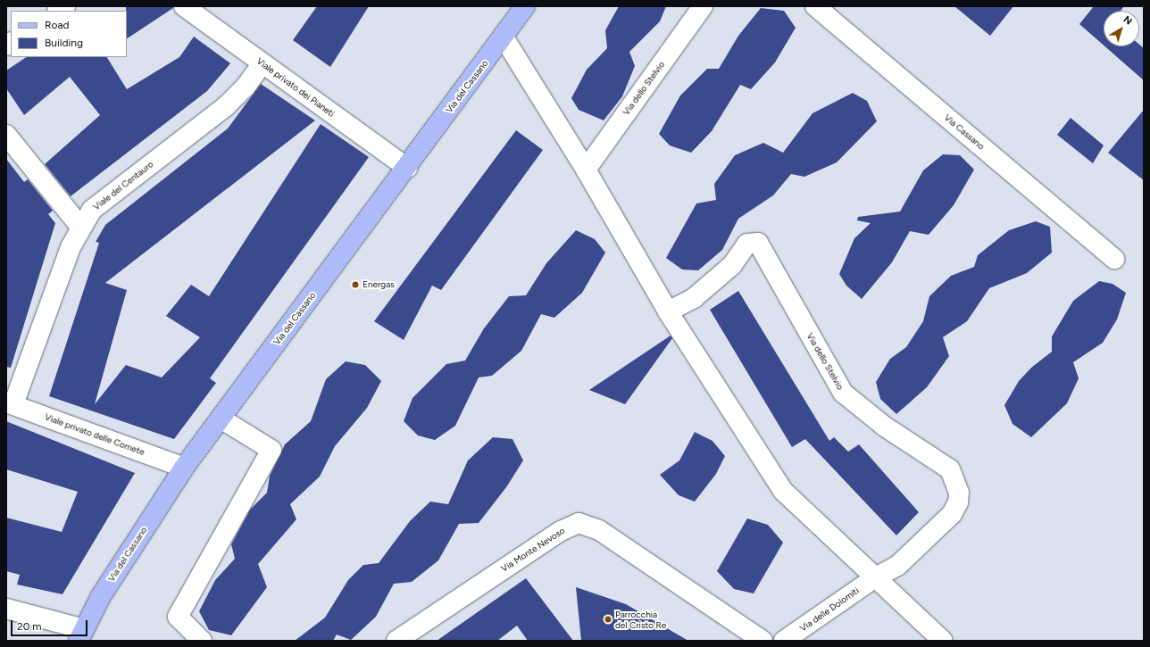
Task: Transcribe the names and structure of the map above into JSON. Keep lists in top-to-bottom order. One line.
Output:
{"streets":{"main road":["Via del Cassano"],"street":["Viale privato dei Pianeti","Via dello Stelvio","Via Cassano","Viale del Centauro","Viale privato delle Comete","Via Monte Nevoso","Via delle Dolomiti"]},"crossings":[["Via del Cassano","Viale privato dei Pianeti"],["Via del Cassano","Viale privato delle Comete"],["Viale privato dei Pianeti","Viale del Centauro"],["Via dello Stelvio","Via delle Dolomiti"],["Viale del Centauro","Viale privato delle Comete"]],"places":["Energas","Parrocchia del Cristo Re"],"legend":["Road","Building"],"scale_bar":"20 m","north":"top right"}
